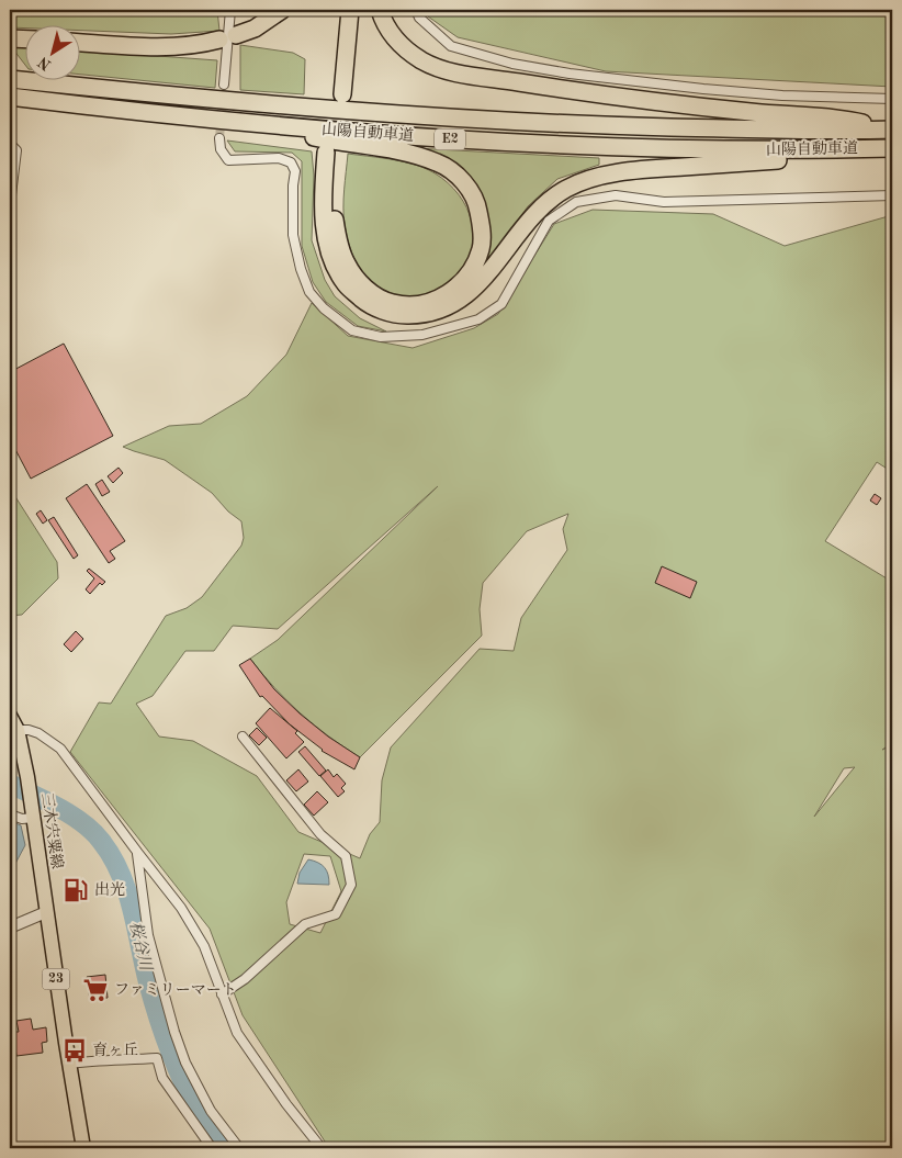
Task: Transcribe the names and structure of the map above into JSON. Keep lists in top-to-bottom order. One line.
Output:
{"streets":{"highway":["山陽自動車道","E2"],"main road":["三木宍粟線","23"]},"water":["桜谷川"],"places":{"fuel station":["出光"],"supermarket":["ファミリーマート"],"bus stop":["育ヶ丘"]},"north":"bottom left"}
